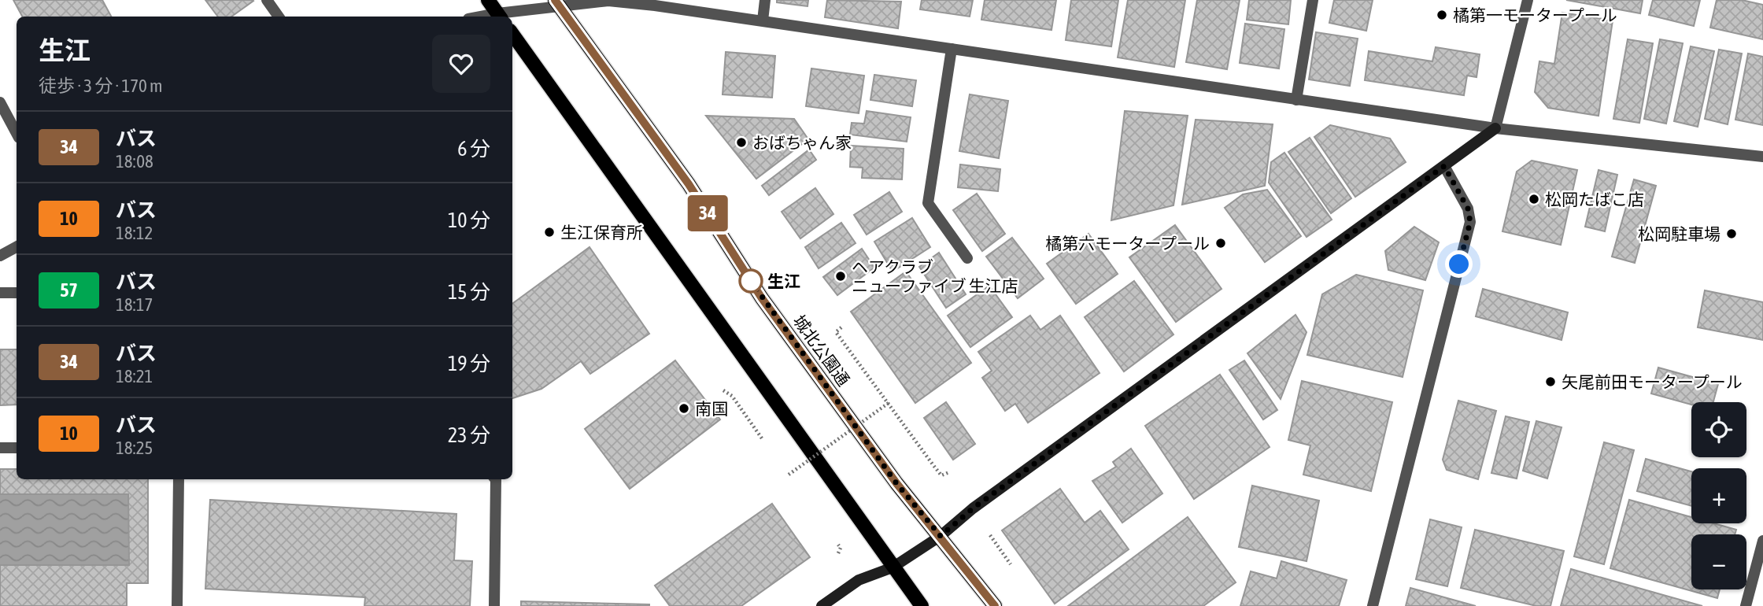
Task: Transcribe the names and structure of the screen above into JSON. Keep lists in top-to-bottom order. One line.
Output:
{"streets":{"main road":["城北公園通"]},"places":["橘第一モータープール","おばちゃん家","松岡たばこ店","生江保育所","松岡駐車場","橘第六モータープール","ヘアクラブ ニューファイブ 生江店","生江","矢尾前田モータープール","南国"],"lines":["bus line 34"],"page":{"on_map":"34","heading":["生江","徒歩 · 3 分 · 170 m"],"list":[{"mark":"34","name":"バス","note":"18:08","value":"6 分"},{"mark":"10","name":"バス","note":"18:12","value":"10 分"},{"mark":"57","name":"バス","note":"18:17","value":"15 分"},{"mark":"34","name":"バス","note":"18:21","value":"19 分"},{"mark":"10","name":"バス","note":"18:25","value":"23 分"}],"map_buttons":["+","−"]}}
